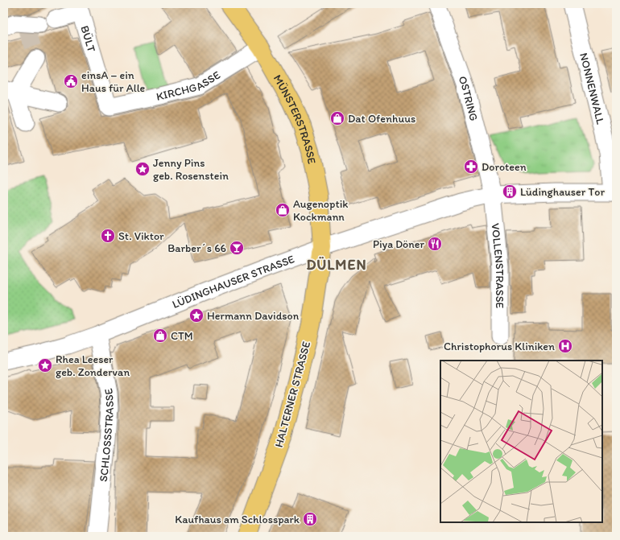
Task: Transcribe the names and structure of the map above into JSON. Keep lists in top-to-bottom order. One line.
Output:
{"streets":{"main road":["MÜNSTERSTRASSE","HALTERNER STRASSE"],"street":["BÜLT","KIRCHGASSE","NONNENWALL","OSTRING","VOLLENSTRASSE","LÜDINGHAUSER STRASSE","SCHLOSSSTRASSE"]},"crossings":[["BÜLT","KIRCHGASSE"],["KIRCHGASSE","MÜNSTERSTRASSE"],["NONNENWALL","LÜDINGHAUSER STRASSE"],["OSTRING","VOLLENSTRASSE"],["OSTRING","LÜDINGHAUSER STRASSE"],["MÜNSTERSTRASSE","LÜDINGHAUSER STRASSE"],["MÜNSTERSTRASSE","HALTERNER STRASSE"],["VOLLENSTRASSE","LÜDINGHAUSER STRASSE"],["LÜDINGHAUSER STRASSE","HALTERNER STRASSE"],["LÜDINGHAUSER STRASSE","SCHLOSSSTRASSE"]],"districts":["DÜLMEN"],"places":{"public building":["einsA – ein Haus für Alle"],"shop":["Dat Ofenhuus","Augenoptik Kockmann","CTM"],"pharmacy":["Doroteen"],"place":["Jenny Pins geb. Rosenstein","Hermann Davidson","Rhea Leeser geb. Zondervan"],"building":["Lüdinghauser Tor","Kaufhaus am Schlosspark"],"church":["St. Viktor"],"restaurant":["Piya Döner"],"bar":["Barber´s 66"],"hospital":["Christophorus Kliniken"]}}
